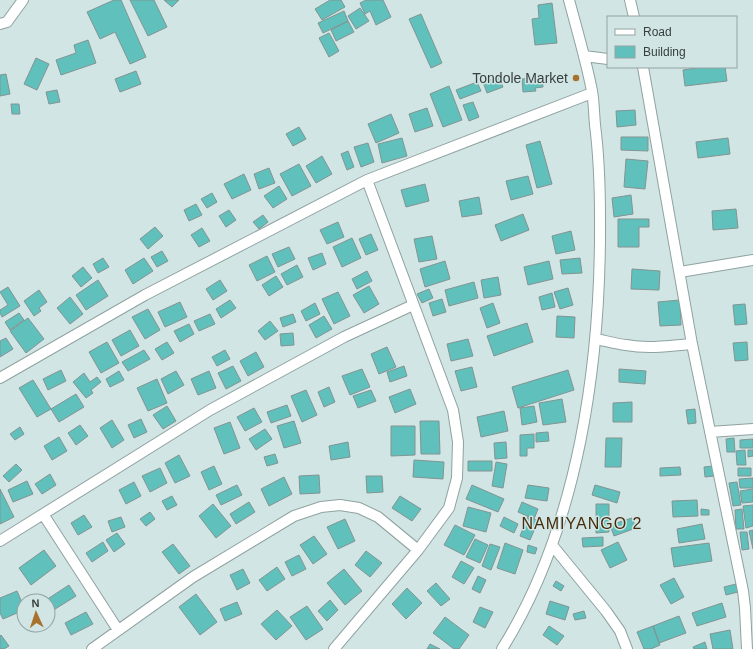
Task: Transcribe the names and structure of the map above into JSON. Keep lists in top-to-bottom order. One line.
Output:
{"districts":["NAMIYANGO 2"],"places":["Tondole Market"],"legend":["Road","Building"],"north":"top"}
